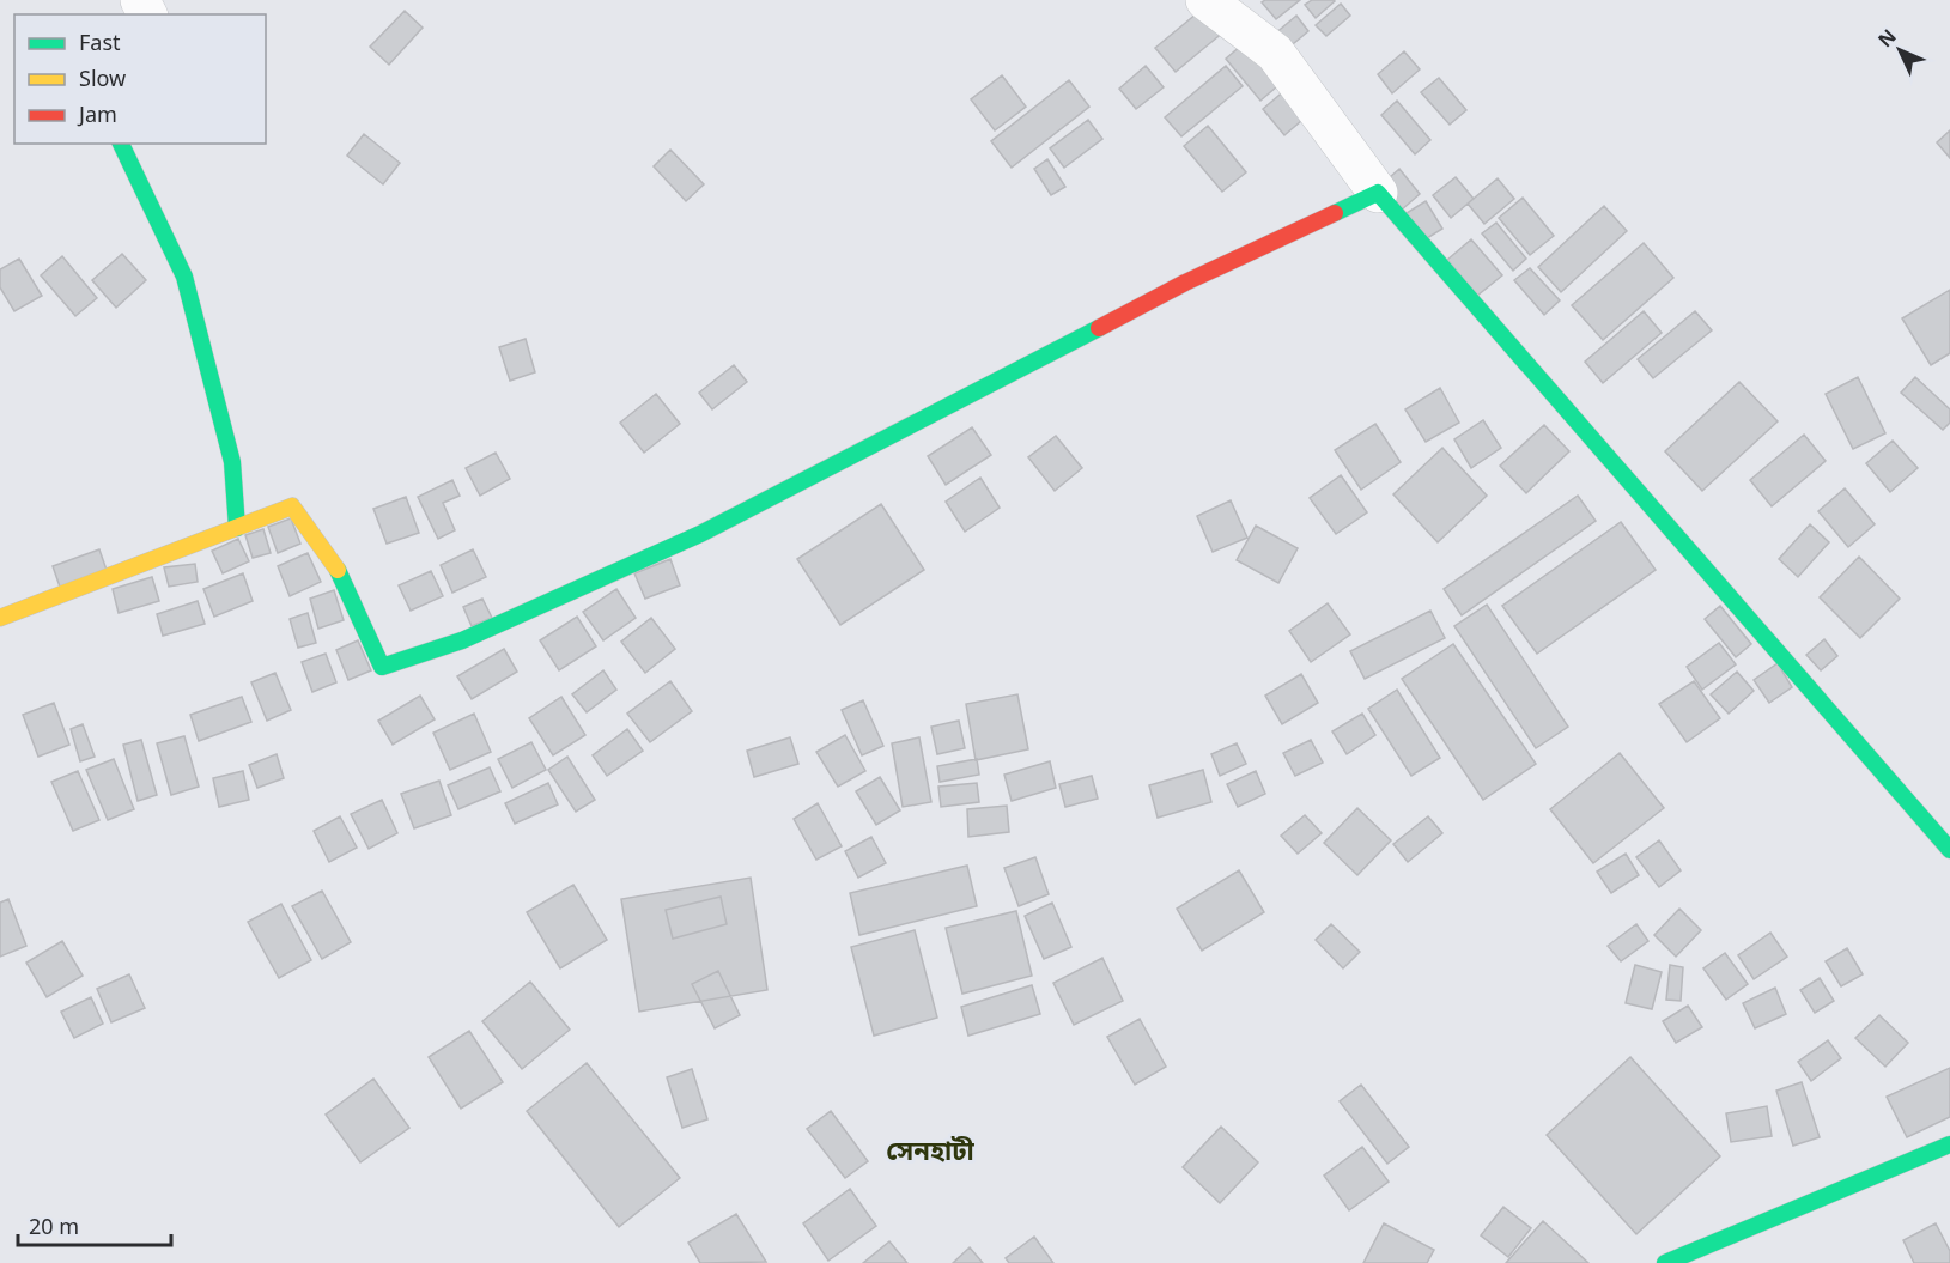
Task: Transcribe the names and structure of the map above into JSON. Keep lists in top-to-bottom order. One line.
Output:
{"districts":["সেনহাটী"],"legend":["Fast","Slow","Jam"],"scale_bar":"20 m","north":"top left"}
